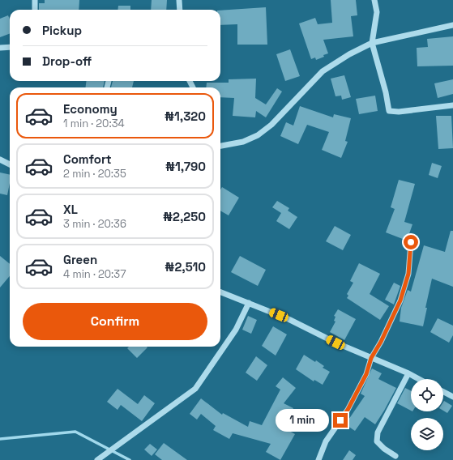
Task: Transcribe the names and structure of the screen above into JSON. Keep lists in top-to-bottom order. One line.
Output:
{"page":{"banner":["Pickup","Drop-off"],"list":[{"name":"Economy","note":"1 min · 20:34","value":"₦1,320"},{"name":"Comfort","note":"2 min · 20:35","value":"₦1,790"},{"name":"XL","note":"3 min · 20:36","value":"₦2,250"},{"name":"Green","note":"4 min · 20:37","value":"₦2,510"}],"buttons":"Confirm","bubble":"1 min"}}
